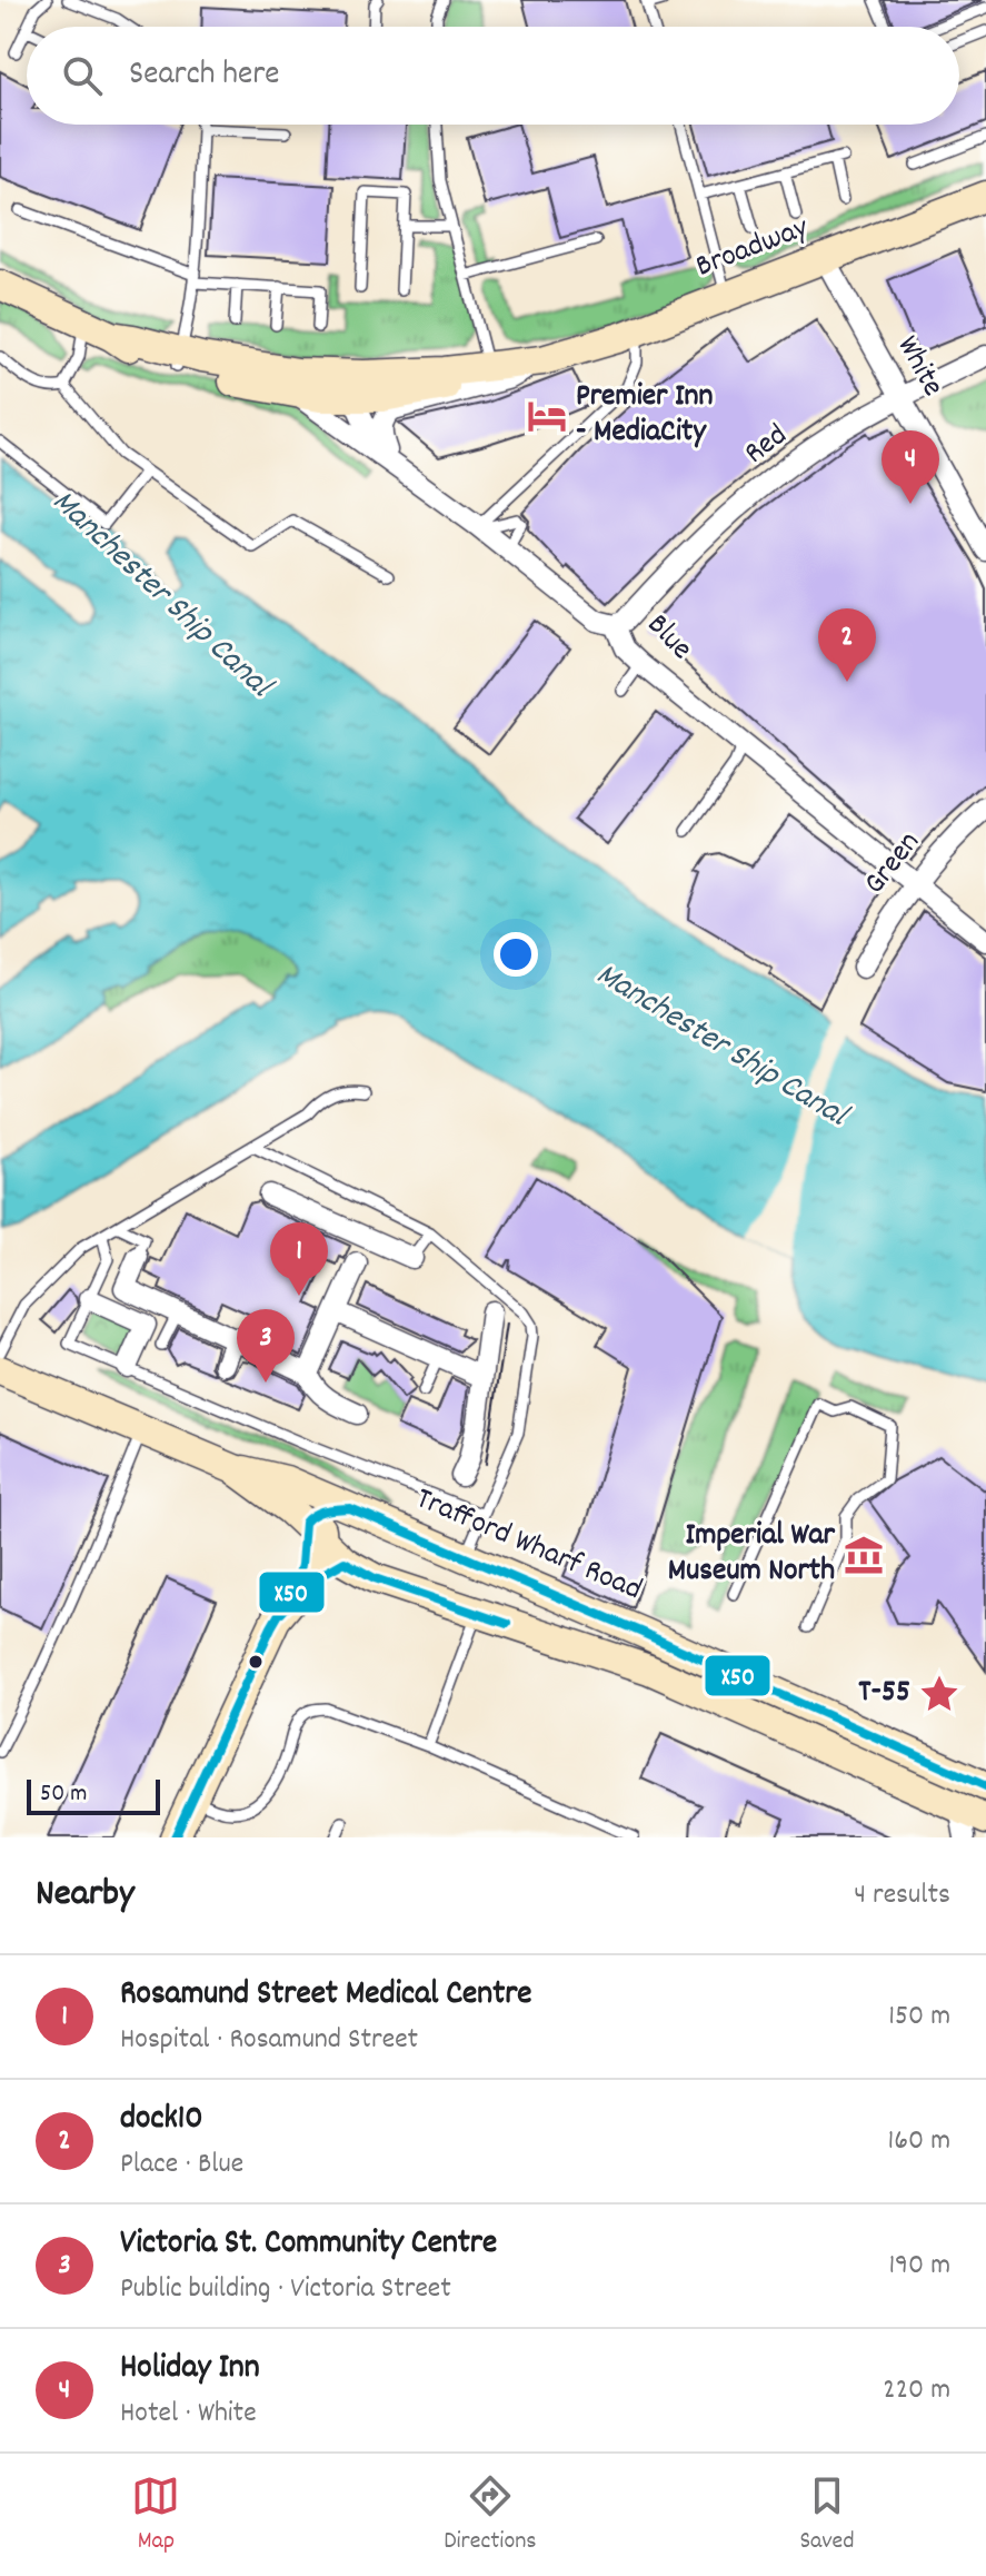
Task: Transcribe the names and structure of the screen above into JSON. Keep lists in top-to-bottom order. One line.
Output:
{"streets":{"street":["Broadway","White","Red","Blue","Green","Trafford Wharf Road"]},"crossings":[["Broadway","White"],["Broadway","Blue"],["White","Red"],["Red","Blue"],["Blue","Green"]],"water":["Manchester Ship Canal"],"places":{"hotel":["Premier Inn - MediaCity"],"museum":["Imperial War Museum North"],"place":["T-55"]},"lines":["transit line X50"],"scale_bar":"50 m","page":{"search":"Search here","pins":["4","2","1","3"],"scale":"50 m","heading":["Nearby","4 results"],"list":[{"mark":"1","name":"Rosamund Street Medical Centre","note":"Hospital · Rosamund Street","value":"150 m"},{"mark":"2","name":"dock10","note":"Place · Blue","value":"160 m"},{"mark":"3","name":"Victoria St. Community Centre","note":"Public building · Victoria Street","value":"190 m"},{"mark":"4","name":"Holiday Inn","note":"Hotel · White","value":"220 m"}],"nav":["Map","Directions","Saved"]}}
